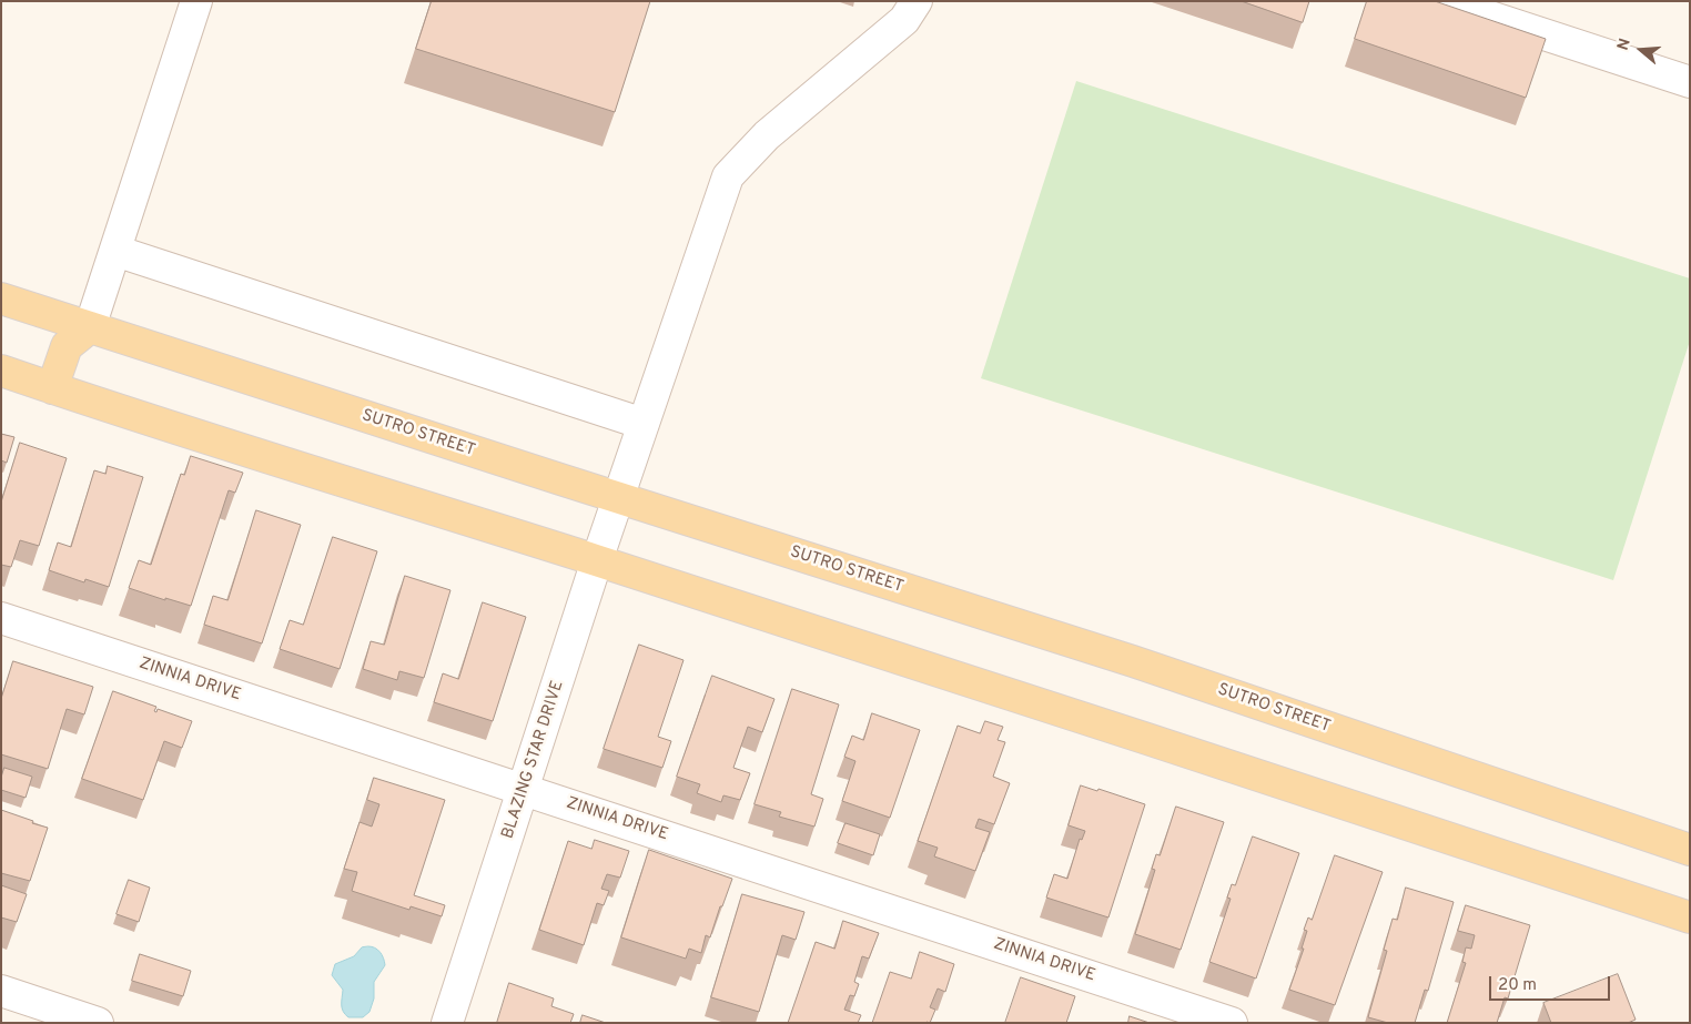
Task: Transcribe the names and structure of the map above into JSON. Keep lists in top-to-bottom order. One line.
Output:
{"streets":{"main road":["SUTRO STREET"],"street":["ZINNIA DRIVE","BLAZING STAR DRIVE"]},"crossings":[["SUTRO STREET","BLAZING STAR DRIVE"],["ZINNIA DRIVE","BLAZING STAR DRIVE"]],"scale_bar":"20 m","north":"left"}
